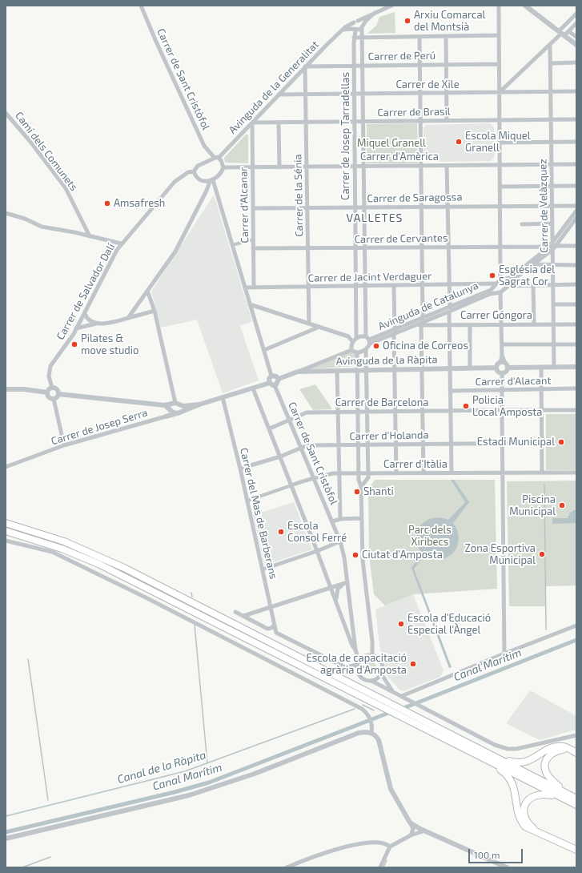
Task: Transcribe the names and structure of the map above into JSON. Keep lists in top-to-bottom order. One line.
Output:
{"streets":{"street":["Carrer de Perú","Carrer de Sant Cristòfol","Carrer de Xile","Avinguda de la Generalitat","Carrer de Brasil","Carrer de Josep Tarradellas","Camí dels Comunets","Carrer d'Amèrica","Carrer de la Sénia","Carrer de Saragossa","Carrer d'Alcanar","Carrer de Velàzquez","Carrer de Cervantes","Carrer de Jacint Verdaguer","Carrer de Salvador Dalí","Avinguda de Catalunya","Carrer Góngora","Avinguda de la Ràpita","Carrer d'Alacant","Carrer de Barcelona","Carrer de Josep Serra","Carrer d'Holanda","Carrer d'Itàlia","Carrer del Mas de Barberans"]},"crossings":[["Carrer de Perú","Avinguda de la Generalitat"],["Carrer de Perú","Carrer de Josep Tarradellas"],["Carrer de Perú","Carrer de la Sénia"],["Carrer de Sant Cristòfol","Avinguda de la Generalitat"],["Carrer de Sant Cristòfol","Carrer d'Amèrica"],["Carrer de Sant Cristòfol","Carrer de Salvador Dalí"],["Carrer de Sant Cristòfol","Avinguda de la Ràpita"],["Carrer de Sant Cristòfol","Carrer de Barcelona"],["Carrer de Sant Cristòfol","Carrer d'Holanda"],["Carrer de Sant Cristòfol","Carrer d'Itàlia"],["Carrer de Sant Cristòfol","Carrer del Mas de Barberans"],["Carrer de Xile","Avinguda de la Generalitat"],["Carrer de Xile","Carrer de Josep Tarradellas"],["Carrer de Xile","Carrer de la Sénia"],["Carrer de Xile","Carrer de Velàzquez"],["Avinguda de la Generalitat","Carrer de Brasil"],["Avinguda de la Generalitat","Carrer de Josep Tarradellas"],["Avinguda de la Generalitat","Carrer d'Amèrica"],["Avinguda de la Generalitat","Carrer de la Sénia"],["Avinguda de la Generalitat","Carrer d'Alcanar"],["Avinguda de la Generalitat","Carrer de Salvador Dalí"],["Carrer de Brasil","Carrer de Josep Tarradellas"],["Carrer de Brasil","Carrer de la Sénia"],["Carrer de Brasil","Carrer d'Alcanar"],["Carrer de Brasil","Carrer de Velàzquez"],["Carrer de Josep Tarradellas","Carrer d'Amèrica"],["Carrer de Josep Tarradellas","Carrer de Saragossa"],["Carrer de Josep Tarradellas","Carrer de Cervantes"],["Carrer de Josep Tarradellas","Carrer de Jacint Verdaguer"],["Carrer de Josep Tarradellas","Avinguda de Catalunya"],["Carrer d'Amèrica","Carrer de la Sénia"],["Carrer d'Amèrica","Carrer d'Alcanar"],["Carrer d'Amèrica","Carrer de Velàzquez"],["Carrer d'Amèrica","Carrer de Salvador Dalí"],["Carrer de la Sénia","Carrer de Saragossa"],["Carrer de la Sénia","Carrer de Cervantes"],["Carrer de la Sénia","Carrer de Jacint Verdaguer"],["Carrer de Saragossa","Carrer d'Alcanar"],["Carrer de Saragossa","Carrer de Velàzquez"],["Carrer d'Alcanar","Carrer de Cervantes"],["Carrer d'Alcanar","Carrer de Jacint Verdaguer"],["Carrer de Velàzquez","Carrer de Cervantes"],["Carrer de Velàzquez","Carrer Góngora"],["Carrer de Jacint Verdaguer","Avinguda de Catalunya"],["Avinguda de Catalunya","Carrer Góngora"],["Carrer d'Holanda","Carrer del Mas de Barberans"]],"districts":["VALLETES"],"water":["Canal Marítim","Canal de la Ràpita"],"parks":["Miquel Granell","Parc dels Xiribecs"],"places":["Arxiu Comarcal del Montsià","Escola Miquel Granell","Amsafresh","Església del Sagrat Cor","Pilates & move studio","Oficina de Correos","Policia Local Amposta","Estadi Municipal","Shanti","Piscina Municipal","Escola Consol Ferré","Zona Esportiva Municipal","Ciutat d'Amposta","Escola d'Educació Especial l'Àngel","Escola de capacitació agrària d'Amposta"],"scale_bar":"100 m"}
